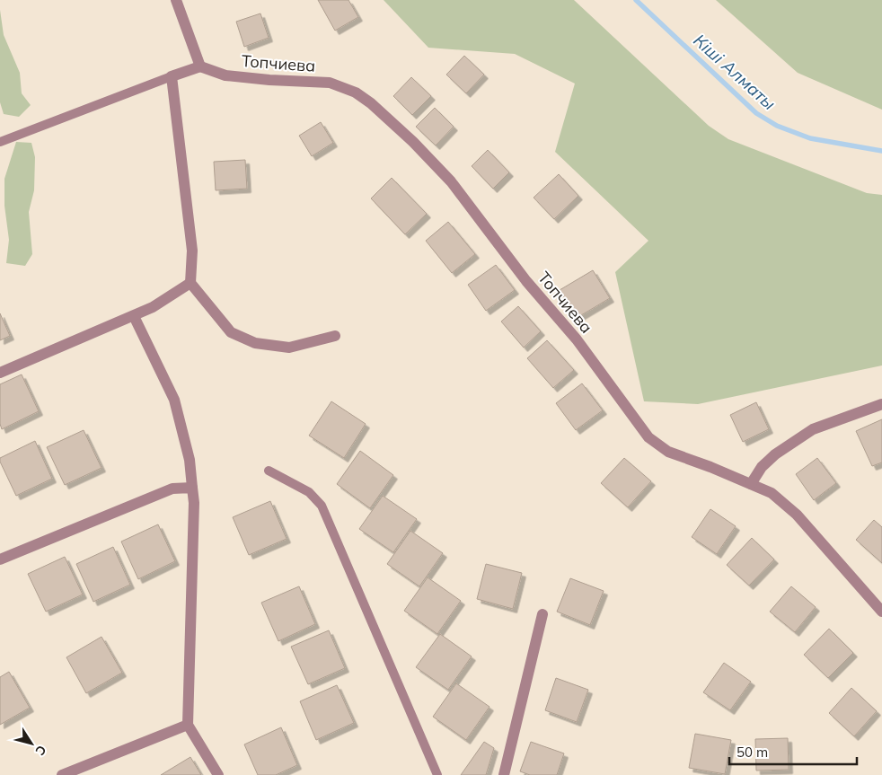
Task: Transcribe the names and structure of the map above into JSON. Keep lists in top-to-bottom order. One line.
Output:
{"streets":{"street":["Топчиева"]},"water":["Кіші Алматы"],"scale_bar":"50 m","north":"bottom right"}
